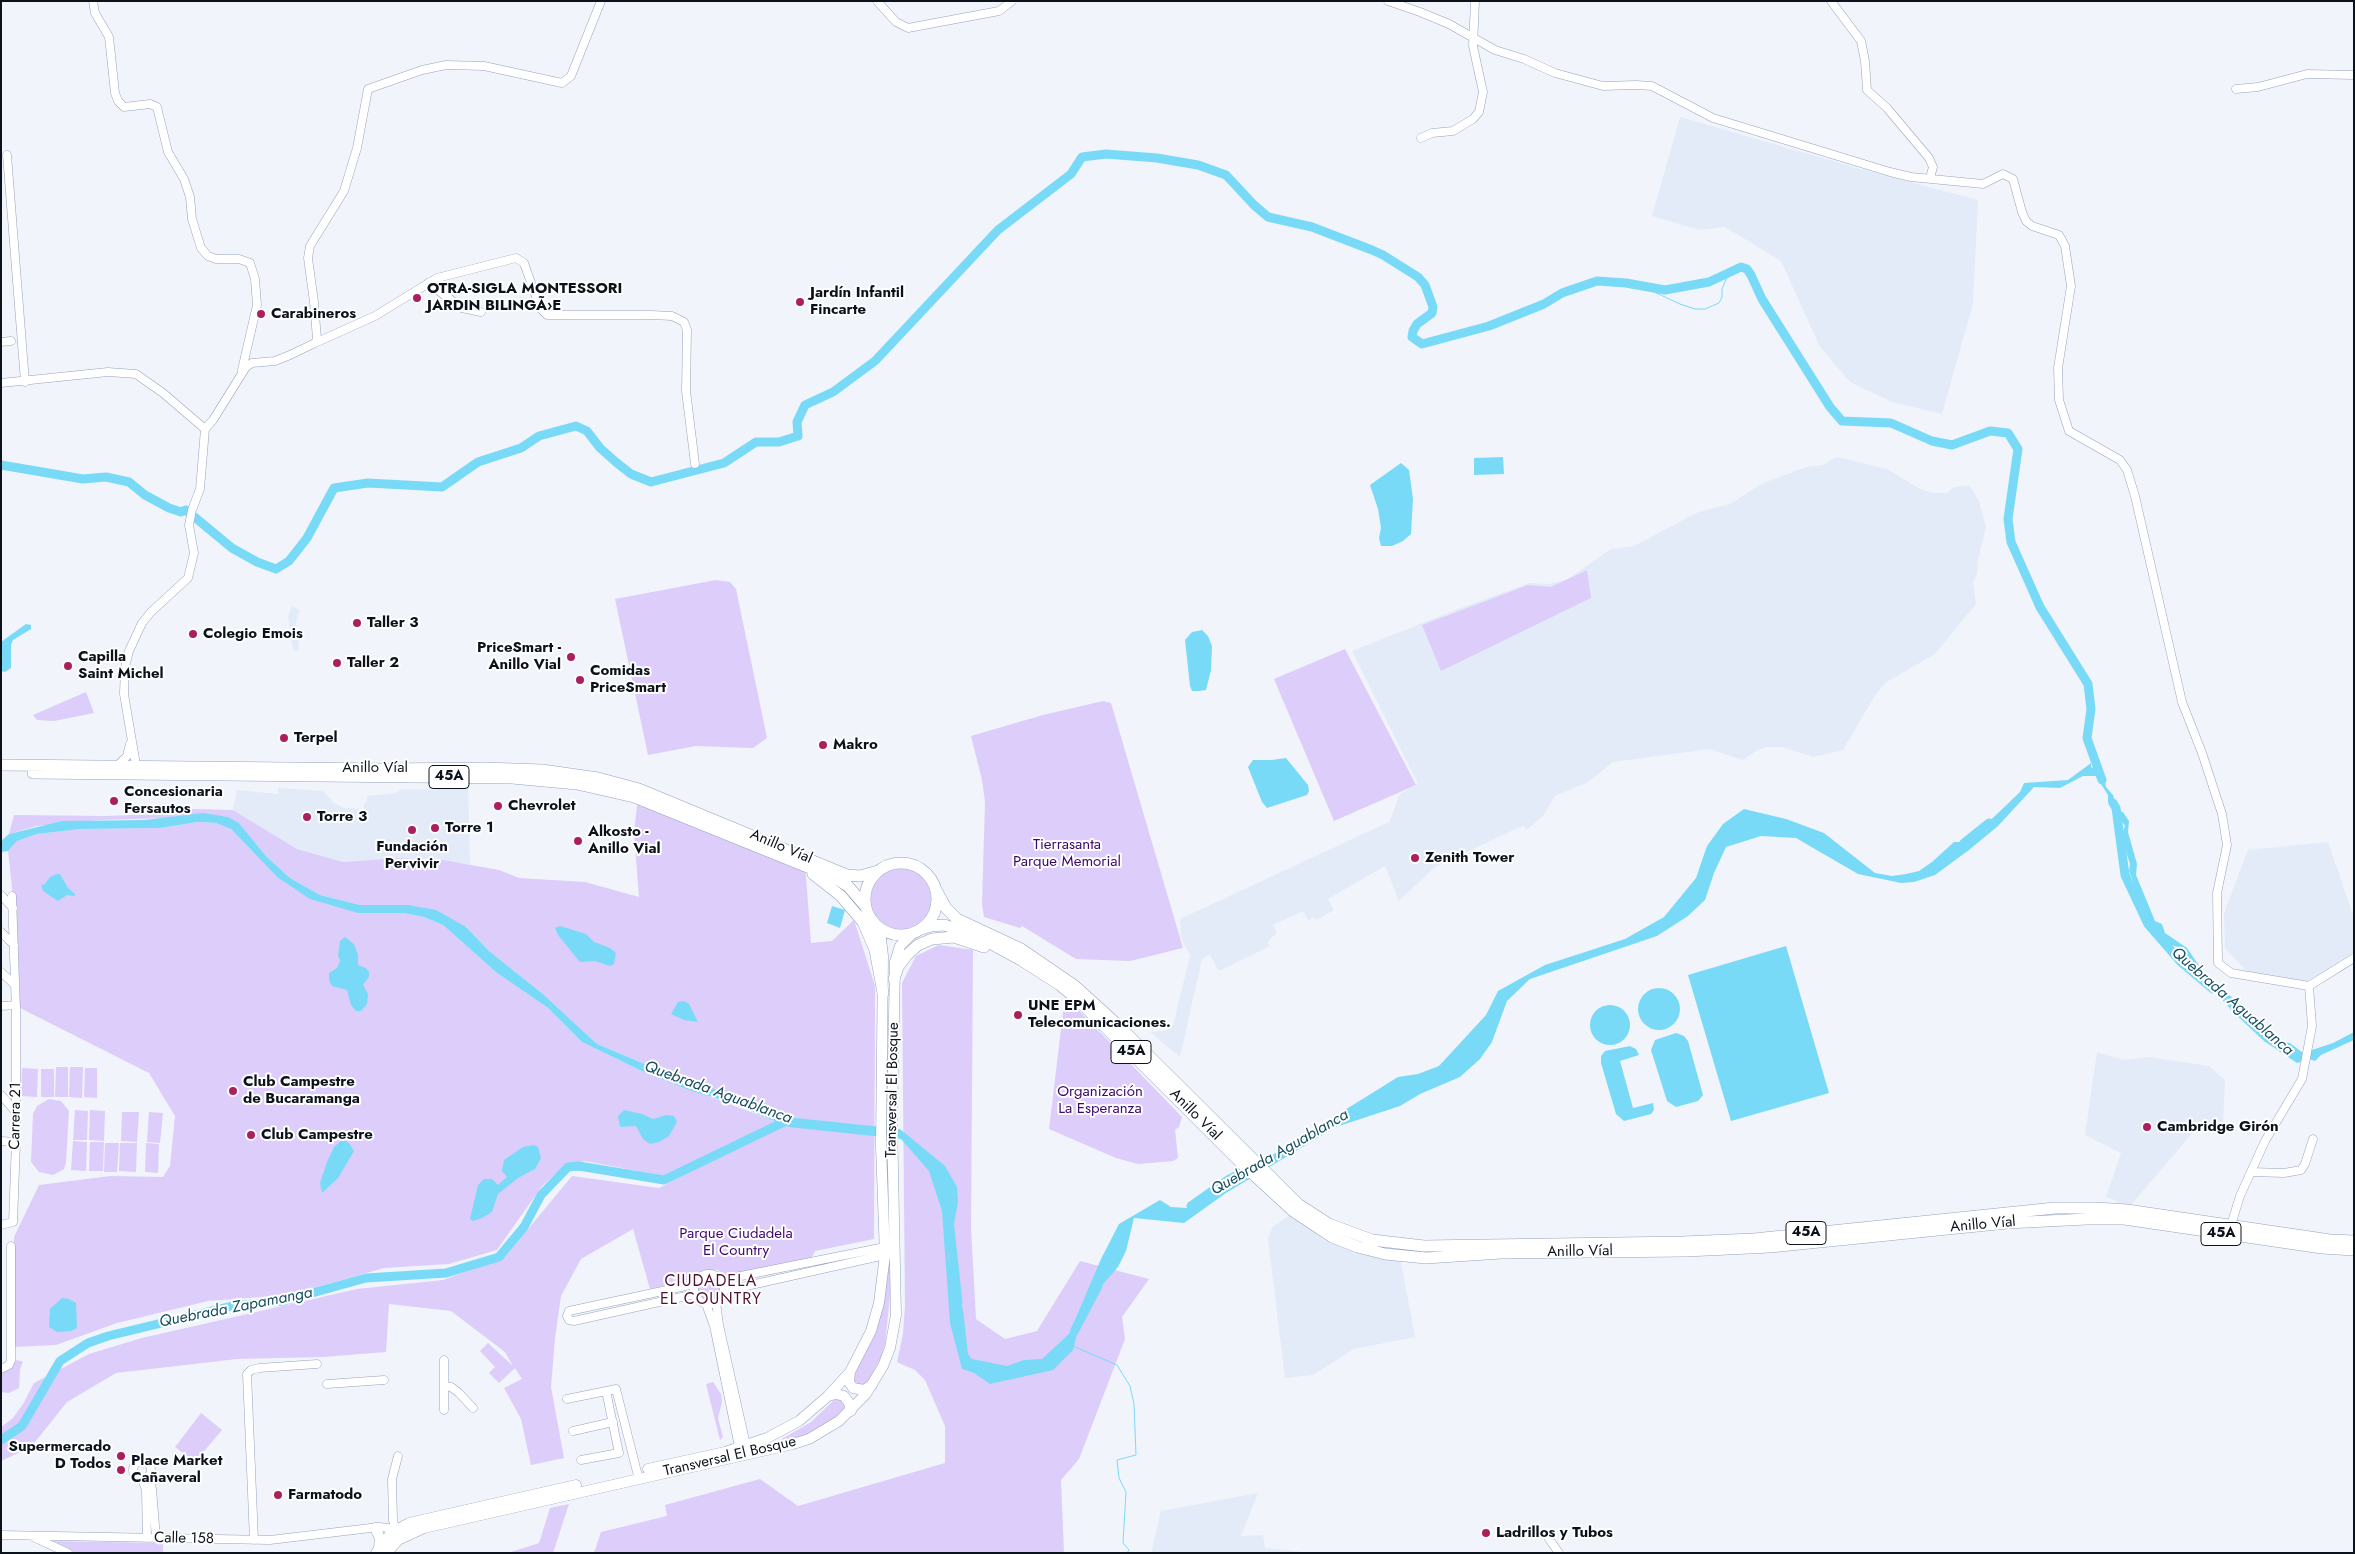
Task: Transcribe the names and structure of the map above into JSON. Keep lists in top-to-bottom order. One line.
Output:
{"streets":{"highway":["Anillo Víal","45A"],"main road":["Transversal El Bosque"],"street":["Carrera 21","Calle 158"]},"crossings":[["Anillo Víal","Transversal El Bosque"],["Transversal El Bosque","Calle 158"]],"districts":["CIUDADELA EL COUNTRY"],"water":["Quebrada Aguablanca","Quebrada Zapamanga"],"parks":["Tierrasanta Parque Memorial","Organización La Esperanza","Parque Ciudadela El Country"],"places":["OTRA-SIGLA MONTESSORI JARDIN BILINGÃ›E","Jardín Infantil Fincarte","Carabineros","Taller 3","Colegio Emois","PriceSmart - Anillo Vial","Taller 2","Capilla Saint Michel","Comidas PriceSmart","Terpel","Makro","Concesionaria Fersautos","Chevrolet","Torre 3","Torre 1","Fundación Pervivir","Alkosto - Anillo Vial","Zenith Tower","UNE EPM Telecomunicaciones.","Club Campestre de Bucaramanga","Cambridge Girón","Club Campestre","Supermercado D Todos","Place Market Cañaveral","Farmatodo","Ladrillos y Tubos"]}
